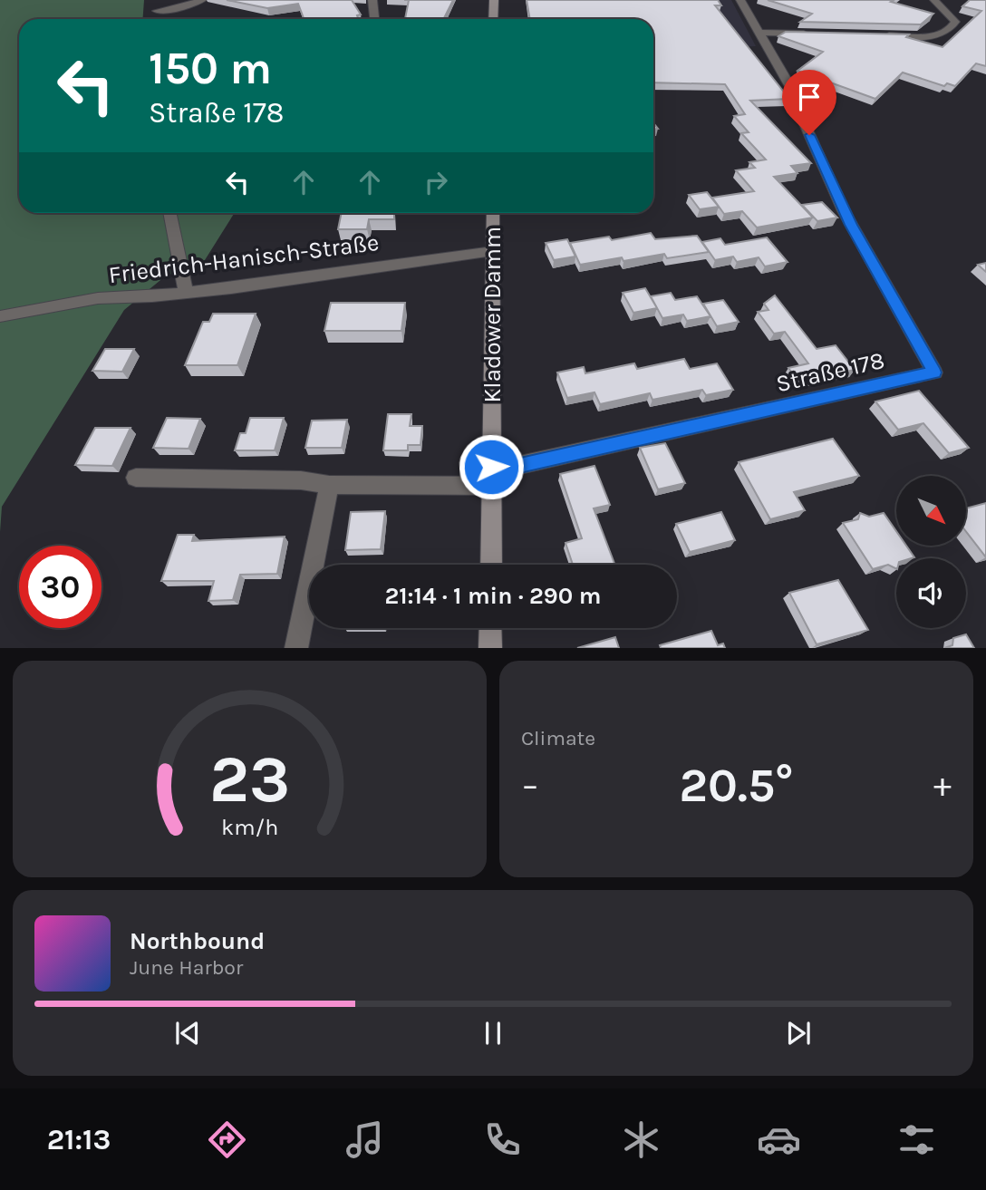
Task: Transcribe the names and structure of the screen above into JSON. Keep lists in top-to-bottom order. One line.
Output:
{"streets":{"main road":["Kladower Damm"],"street":["Friedrich-Hanisch-Straße","Straße 178"]},"crossings":[["Friedrich-Hanisch-Straße","Kladower Damm"],["Kladower Damm","Straße 178"]],"north":"bottom right","page":{"turn":["150 m","Straße 178"],"limit":"30","trip":"21:14 · 1 min · 290 m","tile":"Climate","heat":["−","20.5°","+"],"song":["Northbound","June Harbor"],"tabs":"21:13","gauge":["23","km/h"]}}
